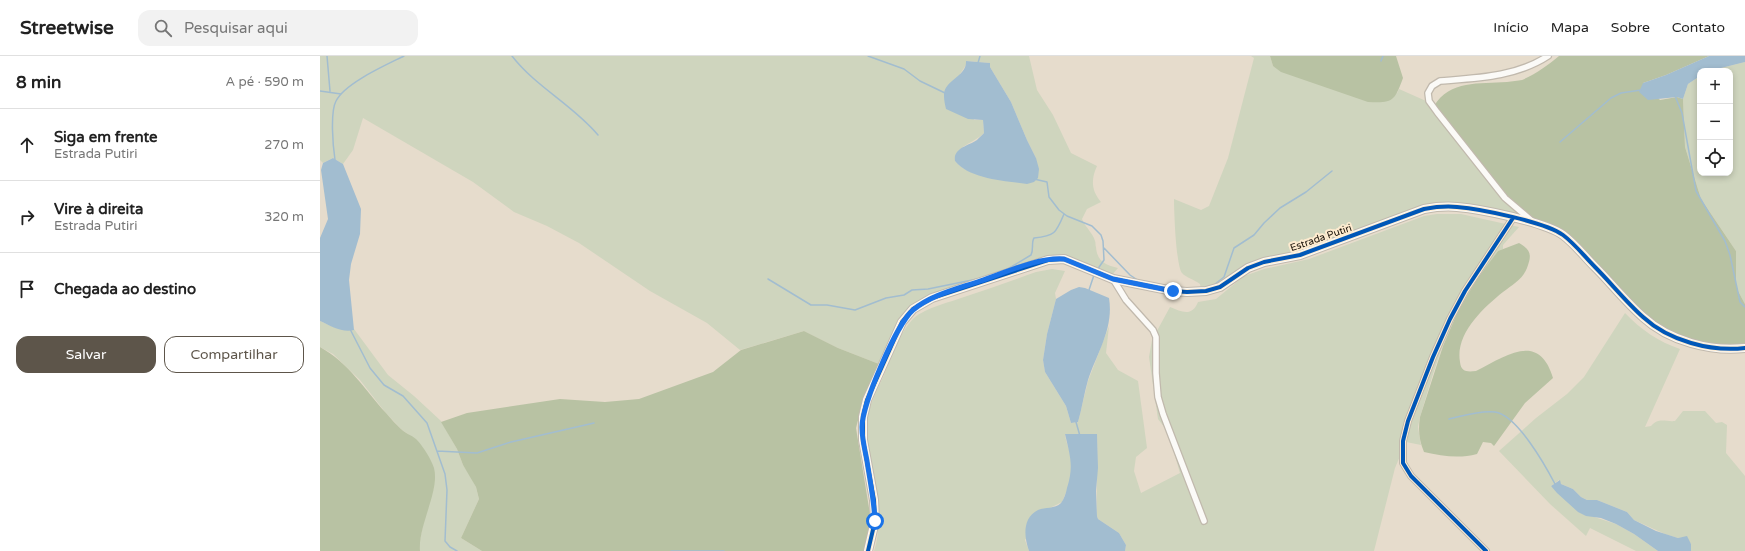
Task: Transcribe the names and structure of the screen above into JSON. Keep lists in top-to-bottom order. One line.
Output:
{"streets":{"street":["Estrada Putiri"]},"page":{"header":"Streetwise","search":"Pesquisar aqui","nav":["Início","Mapa","Sobre","Contato"],"heading":["8 min","A pé · 590 m"],"map_buttons":["+","−"],"list":[["Siga em frente","Estrada Putiri","270 m"],["Vire à direita","Estrada Putiri","320 m"],"Chegada ao destino"],"buttons":["Salvar","Compartilhar"]}}
